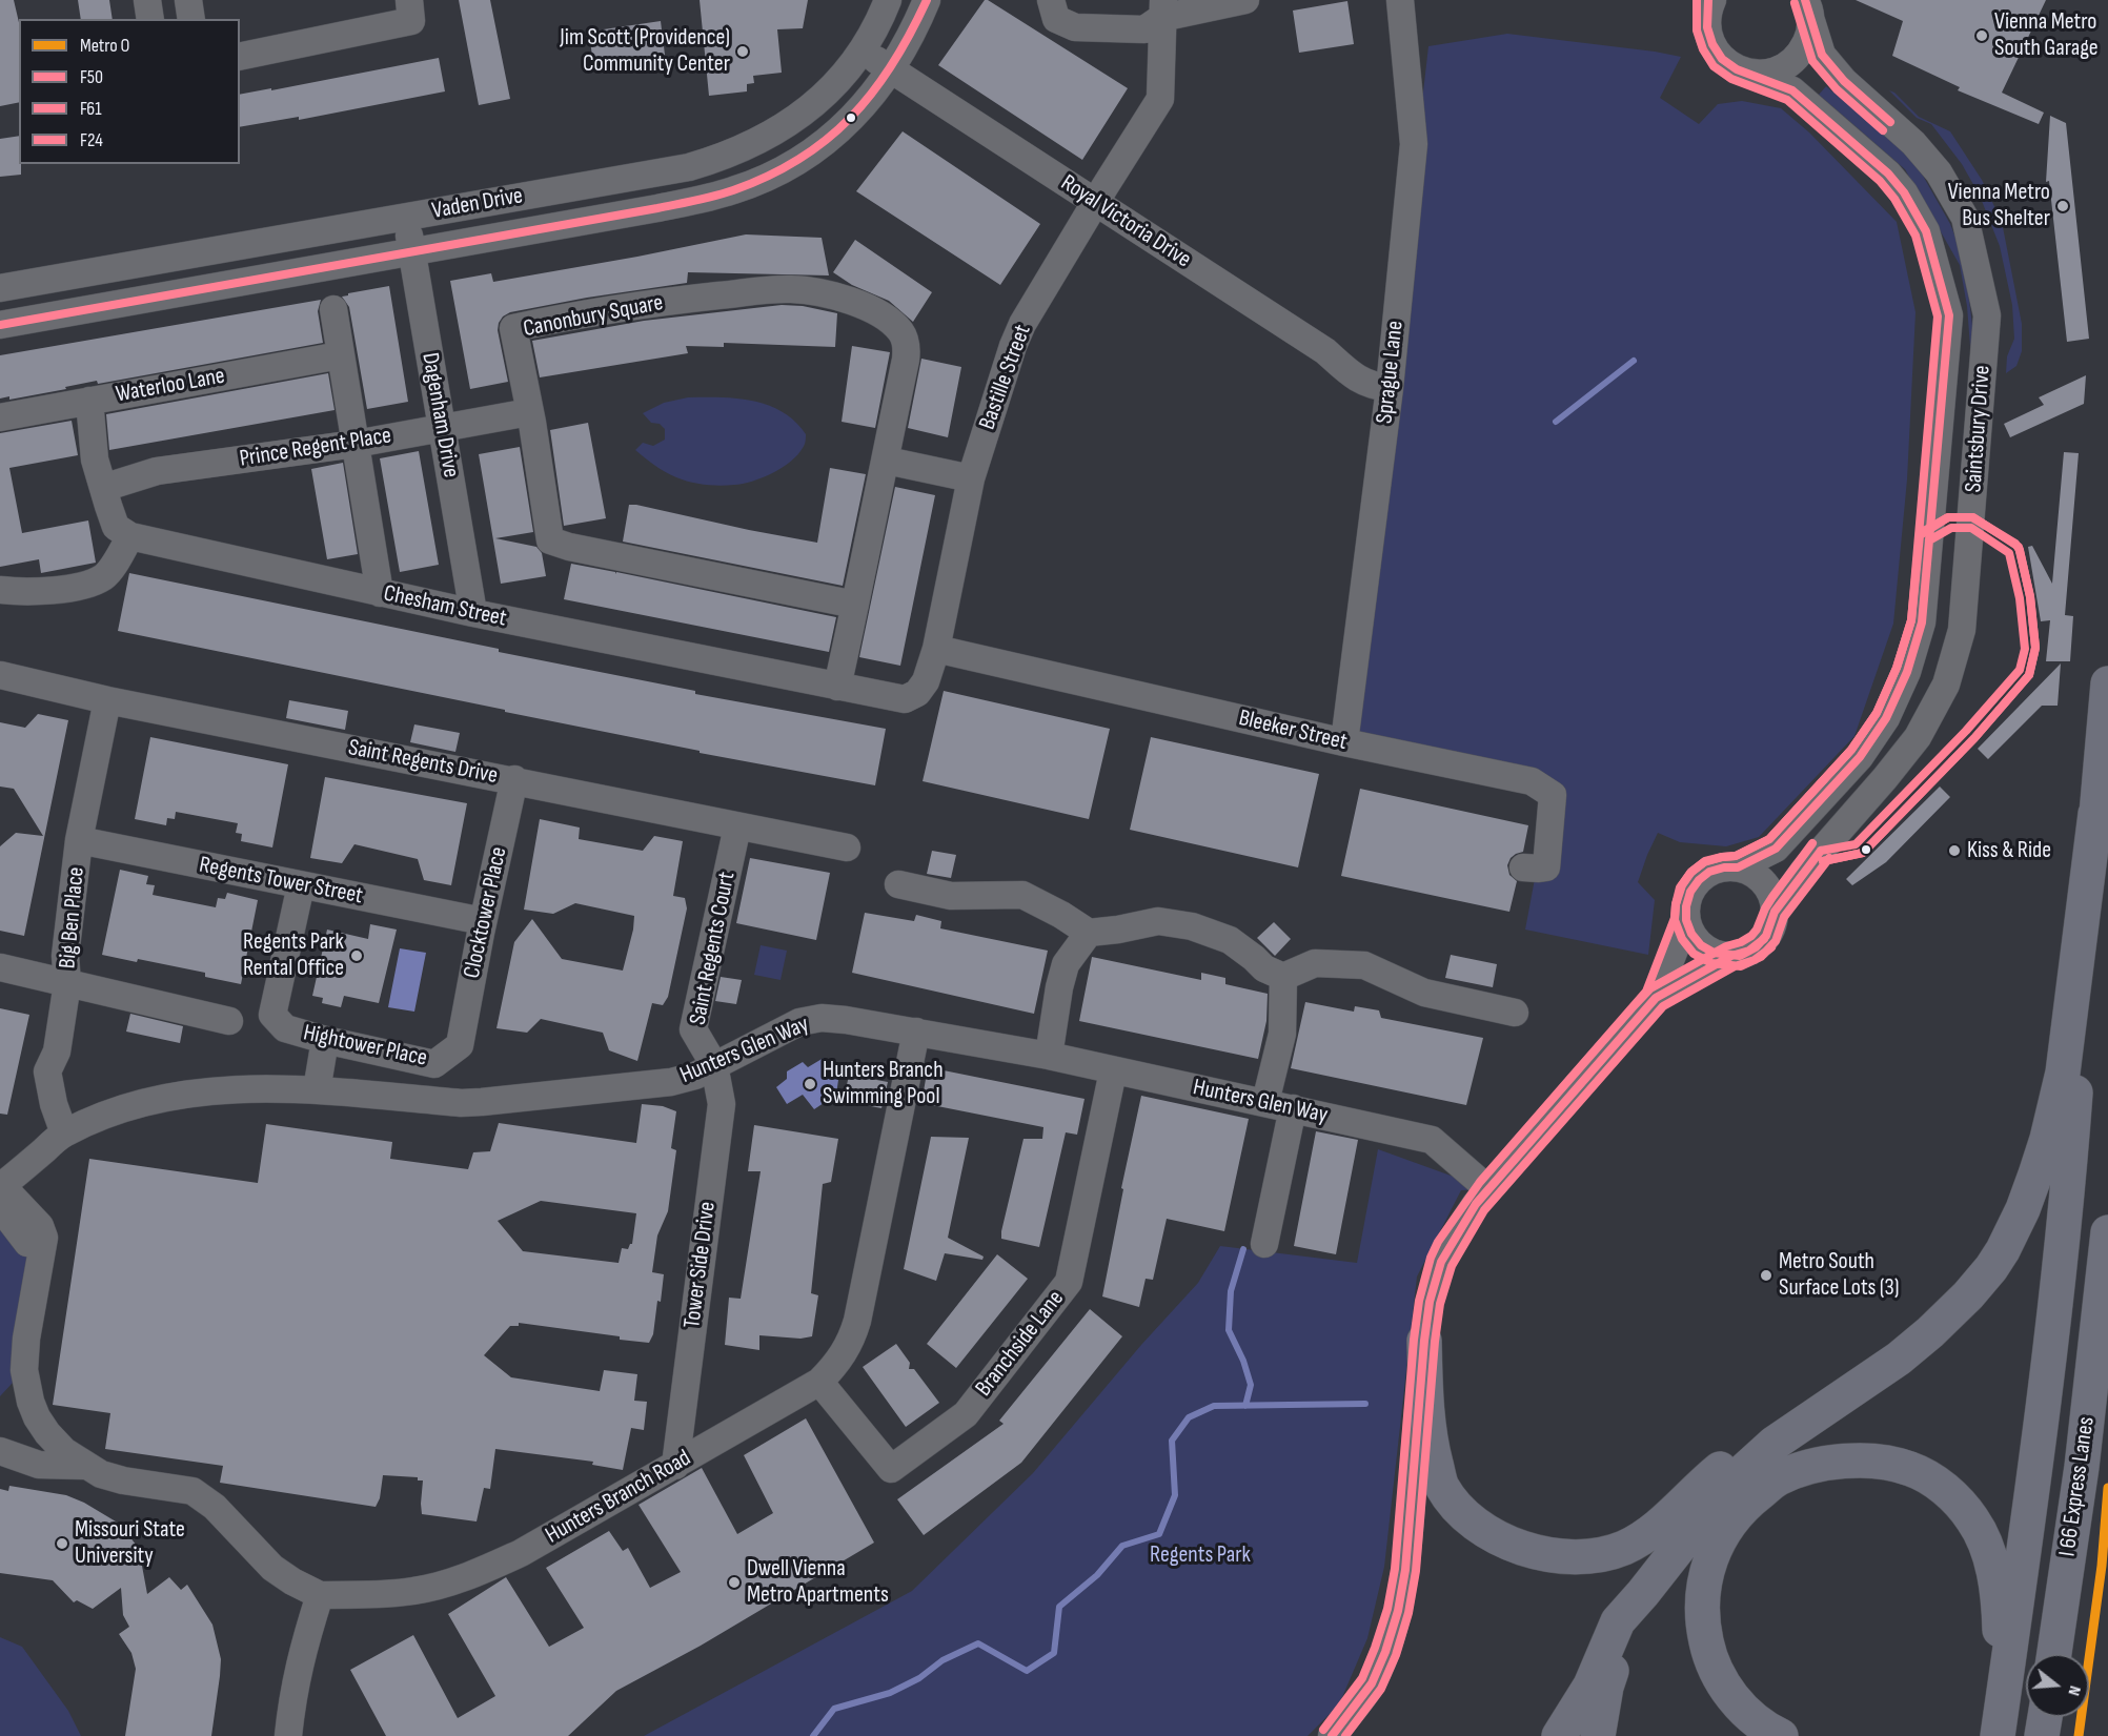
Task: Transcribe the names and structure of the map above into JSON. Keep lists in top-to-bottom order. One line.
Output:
{"streets":{"highway":["I 66 Express Lanes"],"street":["Vaden Drive","Royal Victoria Drive","Canonbury Square","Sprague Lane","Bastille Street","Waterloo Lane","Dagenham Drive","Saintsbury Drive","Prince Regent Place","Chesham Street","Bleeker Street","Saint Regents Drive","Regents Tower Street","Clocktower Place","Big Ben Place","Saint Regents Court","Hightower Place","Hunters Glen Way","Tower Side Drive","Branchside Lane","Hunters Branch Road"]},"crossings":[["Vaden Drive","Royal Victoria Drive"],["Vaden Drive","Dagenham Drive"],["Royal Victoria Drive","Sprague Lane"],["Royal Victoria Drive","Bastille Street"],["Canonbury Square","Prince Regent Place"],["Canonbury Square","Chesham Street"],["Sprague Lane","Bleeker Street"],["Bastille Street","Chesham Street"],["Bastille Street","Bleeker Street"],["Dagenham Drive","Prince Regent Place"],["Dagenham Drive","Chesham Street"],["Saint Regents Drive","Clocktower Place"],["Saint Regents Drive","Big Ben Place"],["Saint Regents Drive","Saint Regents Court"],["Regents Tower Street","Clocktower Place"],["Regents Tower Street","Big Ben Place"],["Regents Tower Street","Hightower Place"],["Clocktower Place","Hightower Place"],["Big Ben Place","Hunters Glen Way"],["Saint Regents Court","Hunters Glen Way"],["Saint Regents Court","Tower Side Drive"],["Hunters Glen Way","Tower Side Drive"],["Hunters Glen Way","Branchside Lane"],["Hunters Glen Way","Hunters Branch Road"],["Tower Side Drive","Hunters Branch Road"],["Branchside Lane","Hunters Branch Road"]],"parks":["Regents Park"],"places":["Vienna Metro South Garage","Jim Scott (Providence) Community Center","Vienna Metro Bus Shelter","Kiss & Ride","Regents Park Rental Office","Hunters Branch Swimming Pool","Metro South Surface Lots (3)","Missouri State University","Dwell Vienna Metro Apartments"],"lines":["transit line F50","transit line F61","transit line F24","metro line O"],"legend":["Metro O","F50","F61","F24"],"north":"right"}
